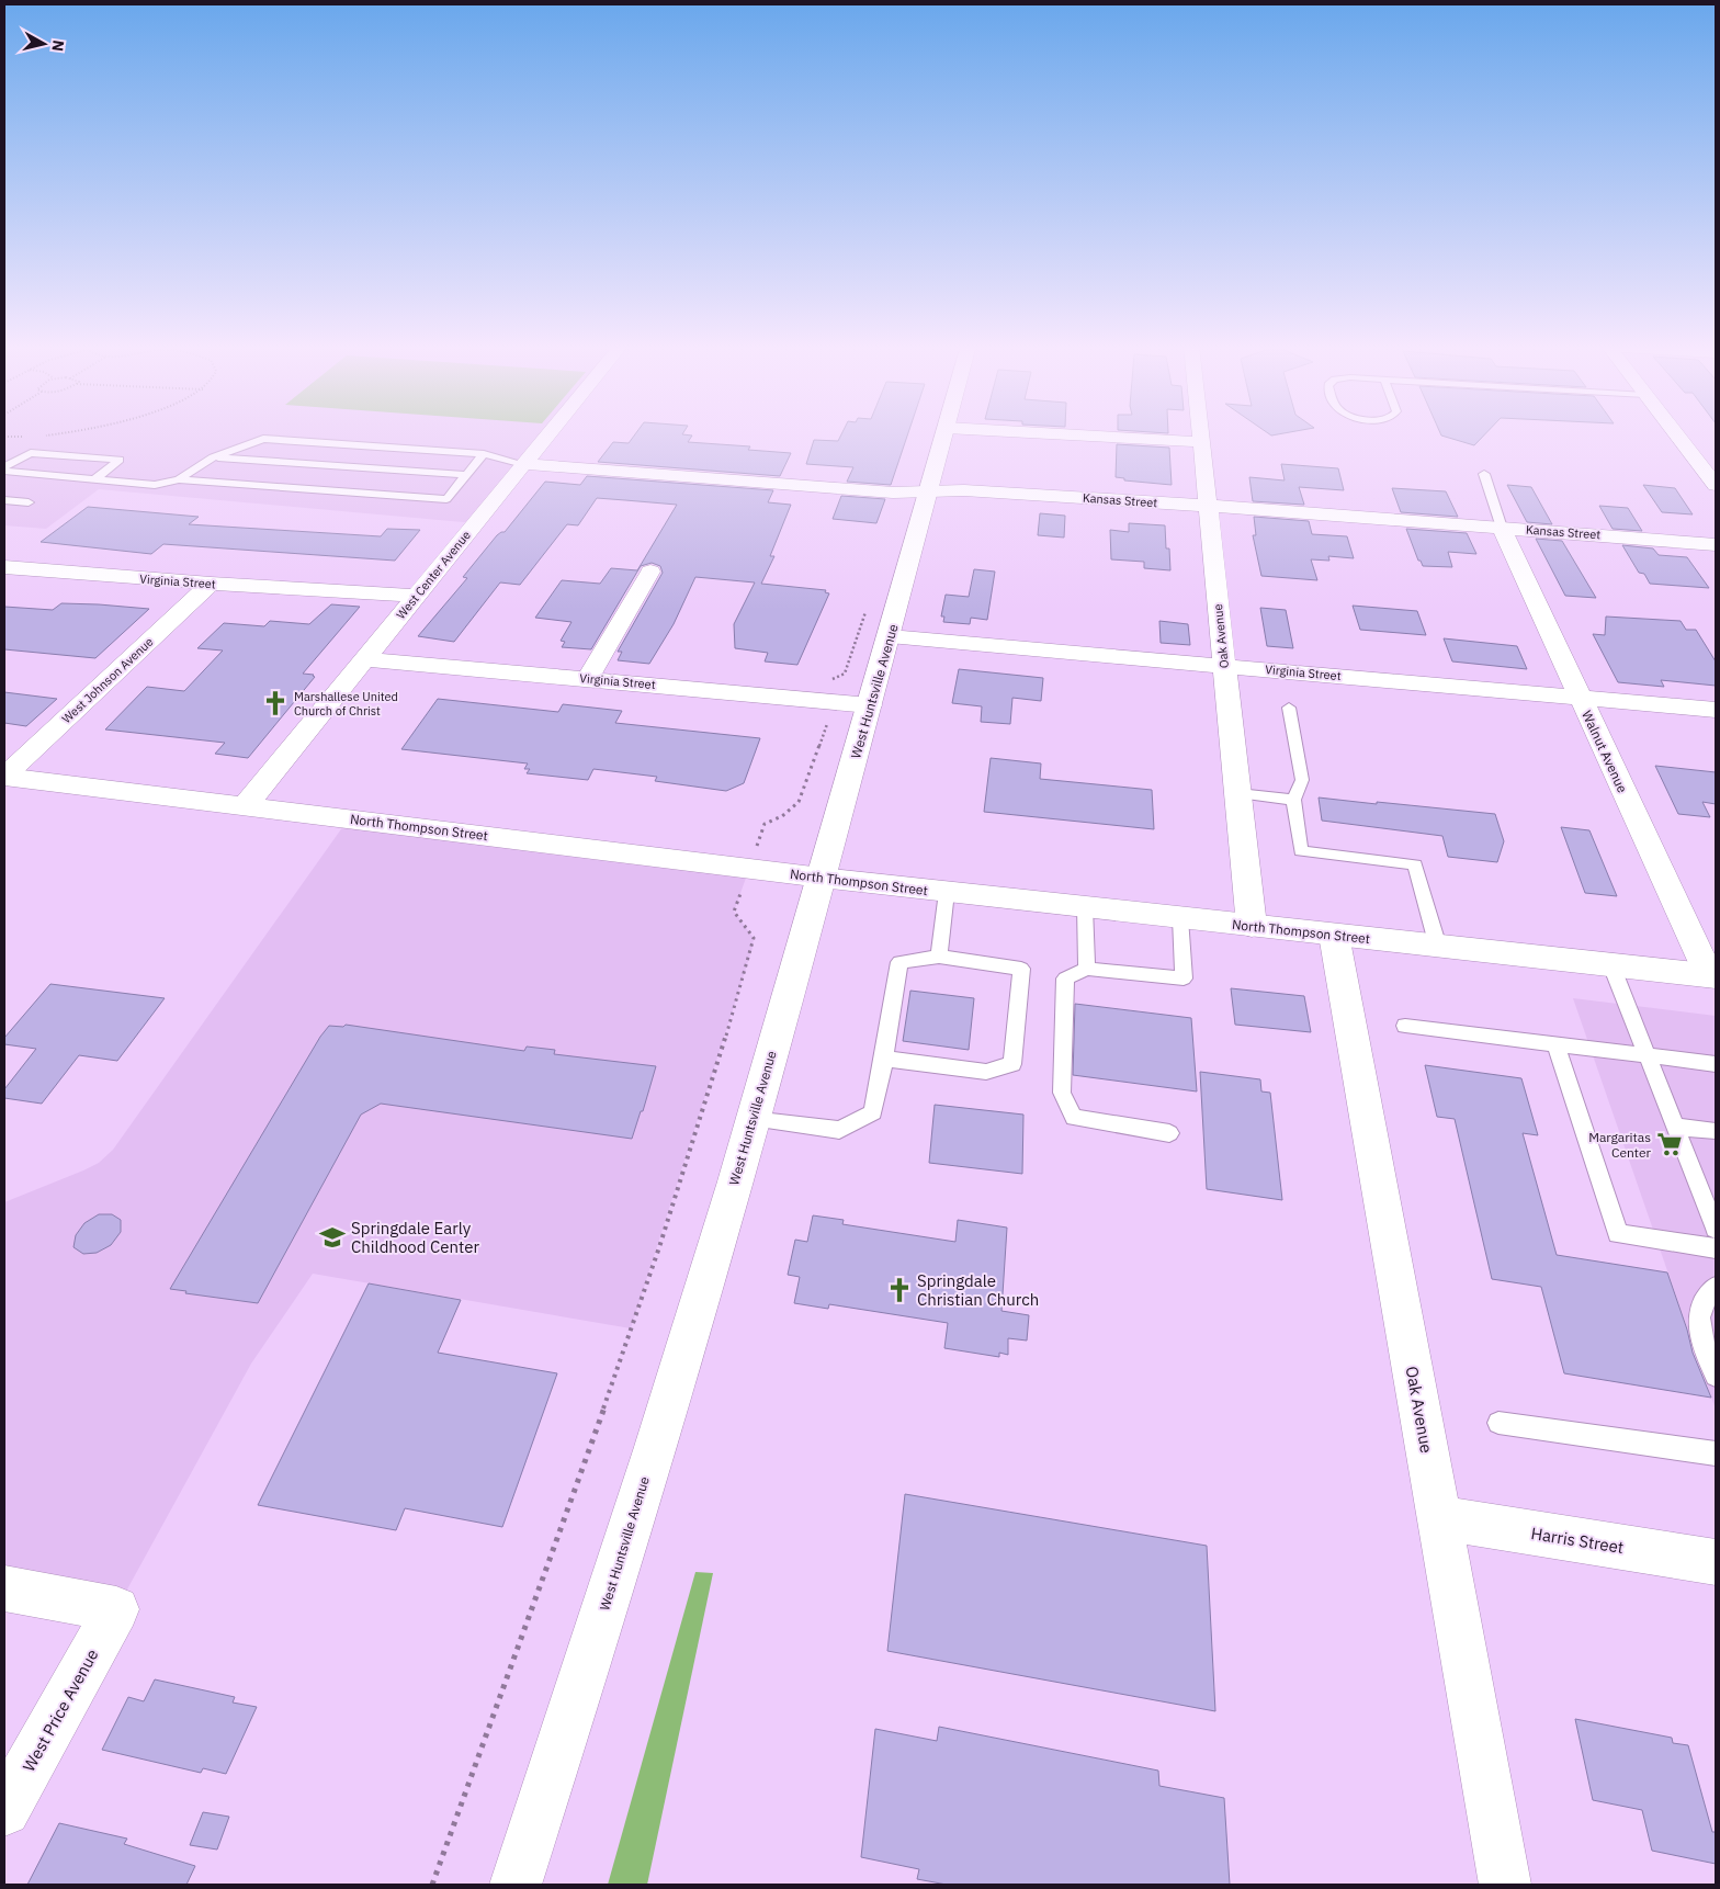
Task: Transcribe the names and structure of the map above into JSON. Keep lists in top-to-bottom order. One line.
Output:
{"streets":{"street":["Kansas Street","West Center Avenue","Virginia Street","Oak Avenue","West Johnson Avenue","West Huntsville Avenue","Walnut Avenue","North Thompson Street","Harris Street","West Price Avenue"]},"crossings":[["Kansas Street","West Center Avenue"],["Kansas Street","Oak Avenue"],["Kansas Street","West Huntsville Avenue"],["Kansas Street","Walnut Avenue"],["West Center Avenue","Virginia Street"],["West Center Avenue","North Thompson Street"],["Virginia Street","Oak Avenue"],["Virginia Street","West Johnson Avenue"],["Virginia Street","West Huntsville Avenue"],["Virginia Street","Walnut Avenue"],["Oak Avenue","North Thompson Street"],["Oak Avenue","Harris Street"],["West Johnson Avenue","North Thompson Street"],["West Huntsville Avenue","North Thompson Street"],["Walnut Avenue","North Thompson Street"]],"places":{"church":["Marshallese United Church of Christ","Springdale Christian Church"],"supermarket":["Margaritas Center"],"school or university":["Springdale Early Childhood Center"]},"north":"right"}
